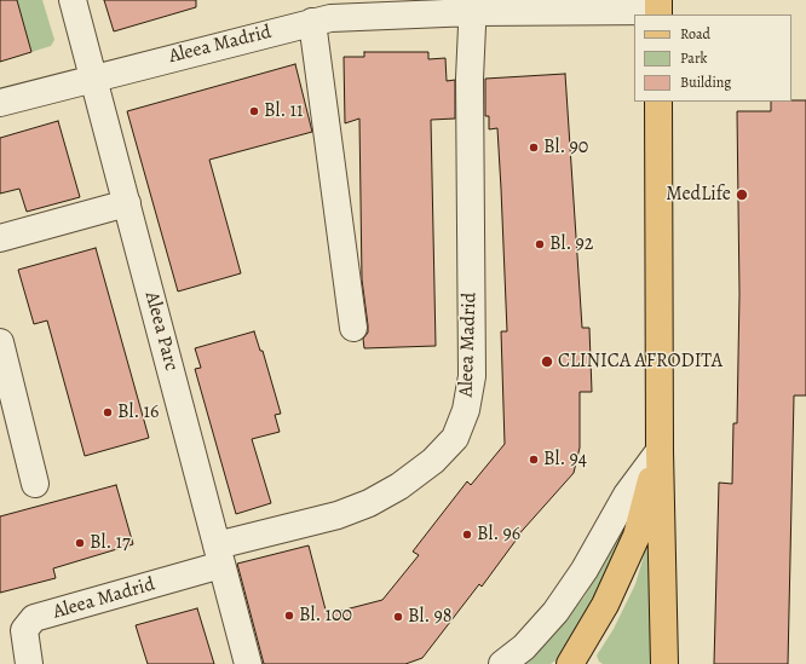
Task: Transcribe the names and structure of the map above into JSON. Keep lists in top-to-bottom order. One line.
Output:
{"streets":{"street":["Aleea Madrid","Aleea Parc"]},"crossings":[["Aleea Madrid","Aleea Parc"]],"places":["Bl. 11","Bl. 90","MedLife","Bl. 92","CLINICA AFRODITA","Bl. 16","Bl. 94","Bl. 96","Bl. 17","Bl. 100","Bl. 98"],"legend":["Road","Park","Building"]}
